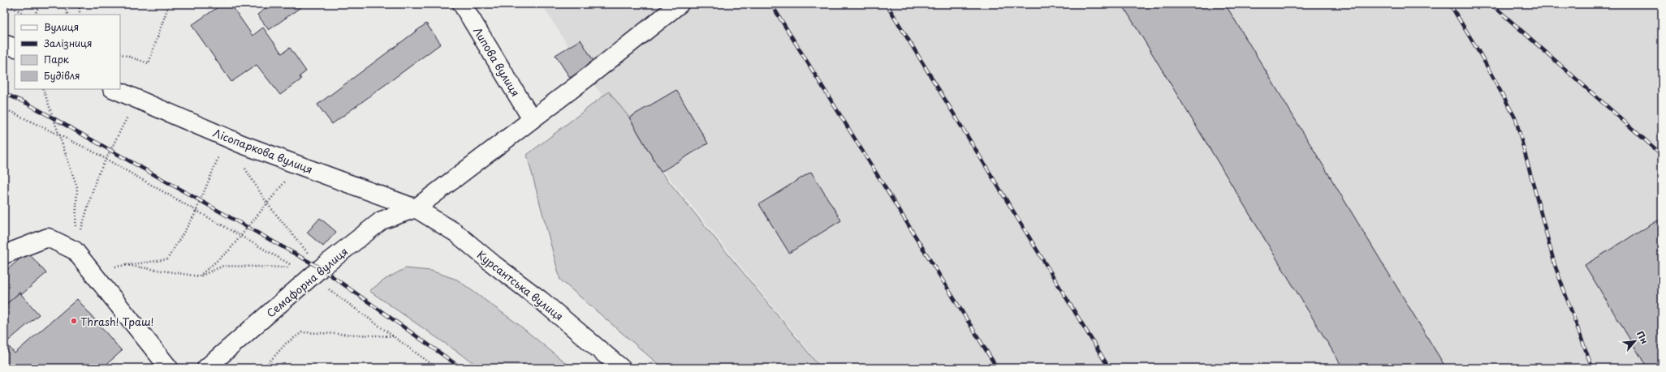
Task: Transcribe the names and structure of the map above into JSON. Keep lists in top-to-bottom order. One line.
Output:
{"streets":{"street":["Липова вулиця","Лісопаркова вулиця","Семафорна вулиця","Курсантська вулиця"]},"crossings":[["Липова вулиця","Семафорна вулиця"],["Лісопаркова вулиця","Семафорна вулиця"],["Лісопаркова вулиця","Курсантська вулиця"],["Семафорна вулиця","Курсантська вулиця"]],"places":["Thrash! Траш!"],"legend":["Вулиця","Залізниця","Парк","Будівля"],"north":"top right"}
